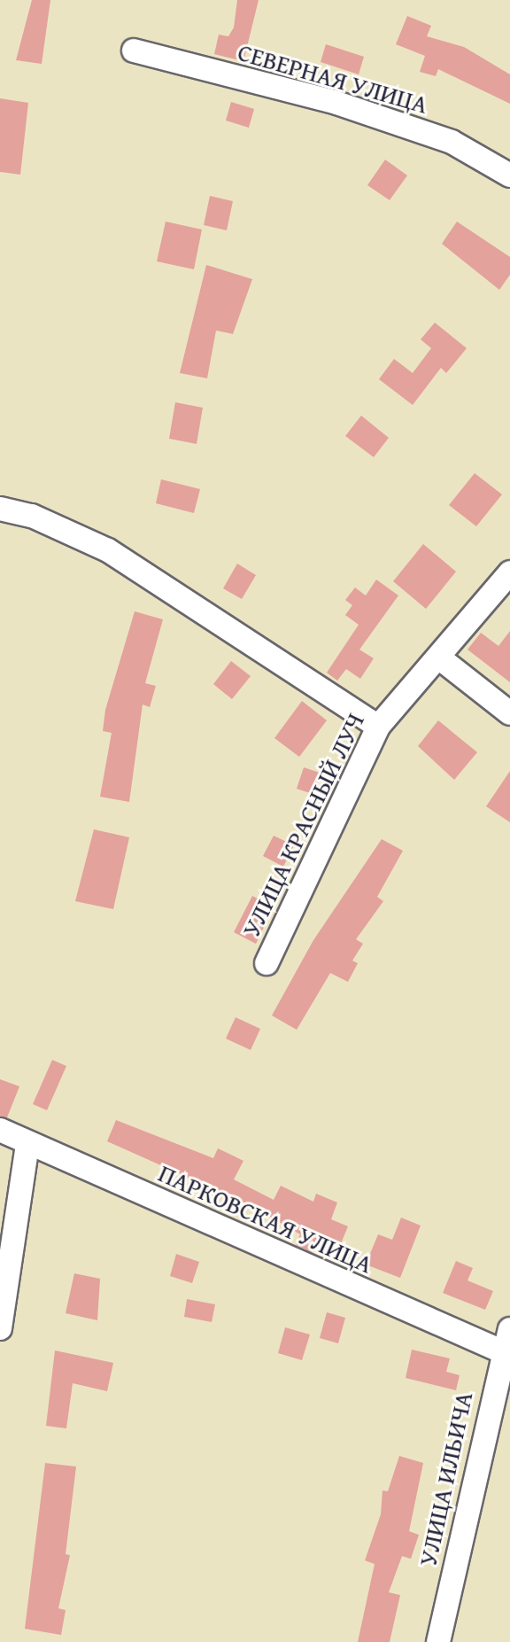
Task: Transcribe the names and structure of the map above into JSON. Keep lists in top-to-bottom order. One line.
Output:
{"streets":{"street":["СЕВЕРНАЯ УЛИЦА","УЛИЦА КРАСНЫЙ ЛУЧ","ПАРКОВСКАЯ УЛИЦА","УЛИЦА ИЛЬИЧА"]},"crossings":[["ПАРКОВСКАЯ УЛИЦА","УЛИЦА ИЛЬИЧА"]]}
